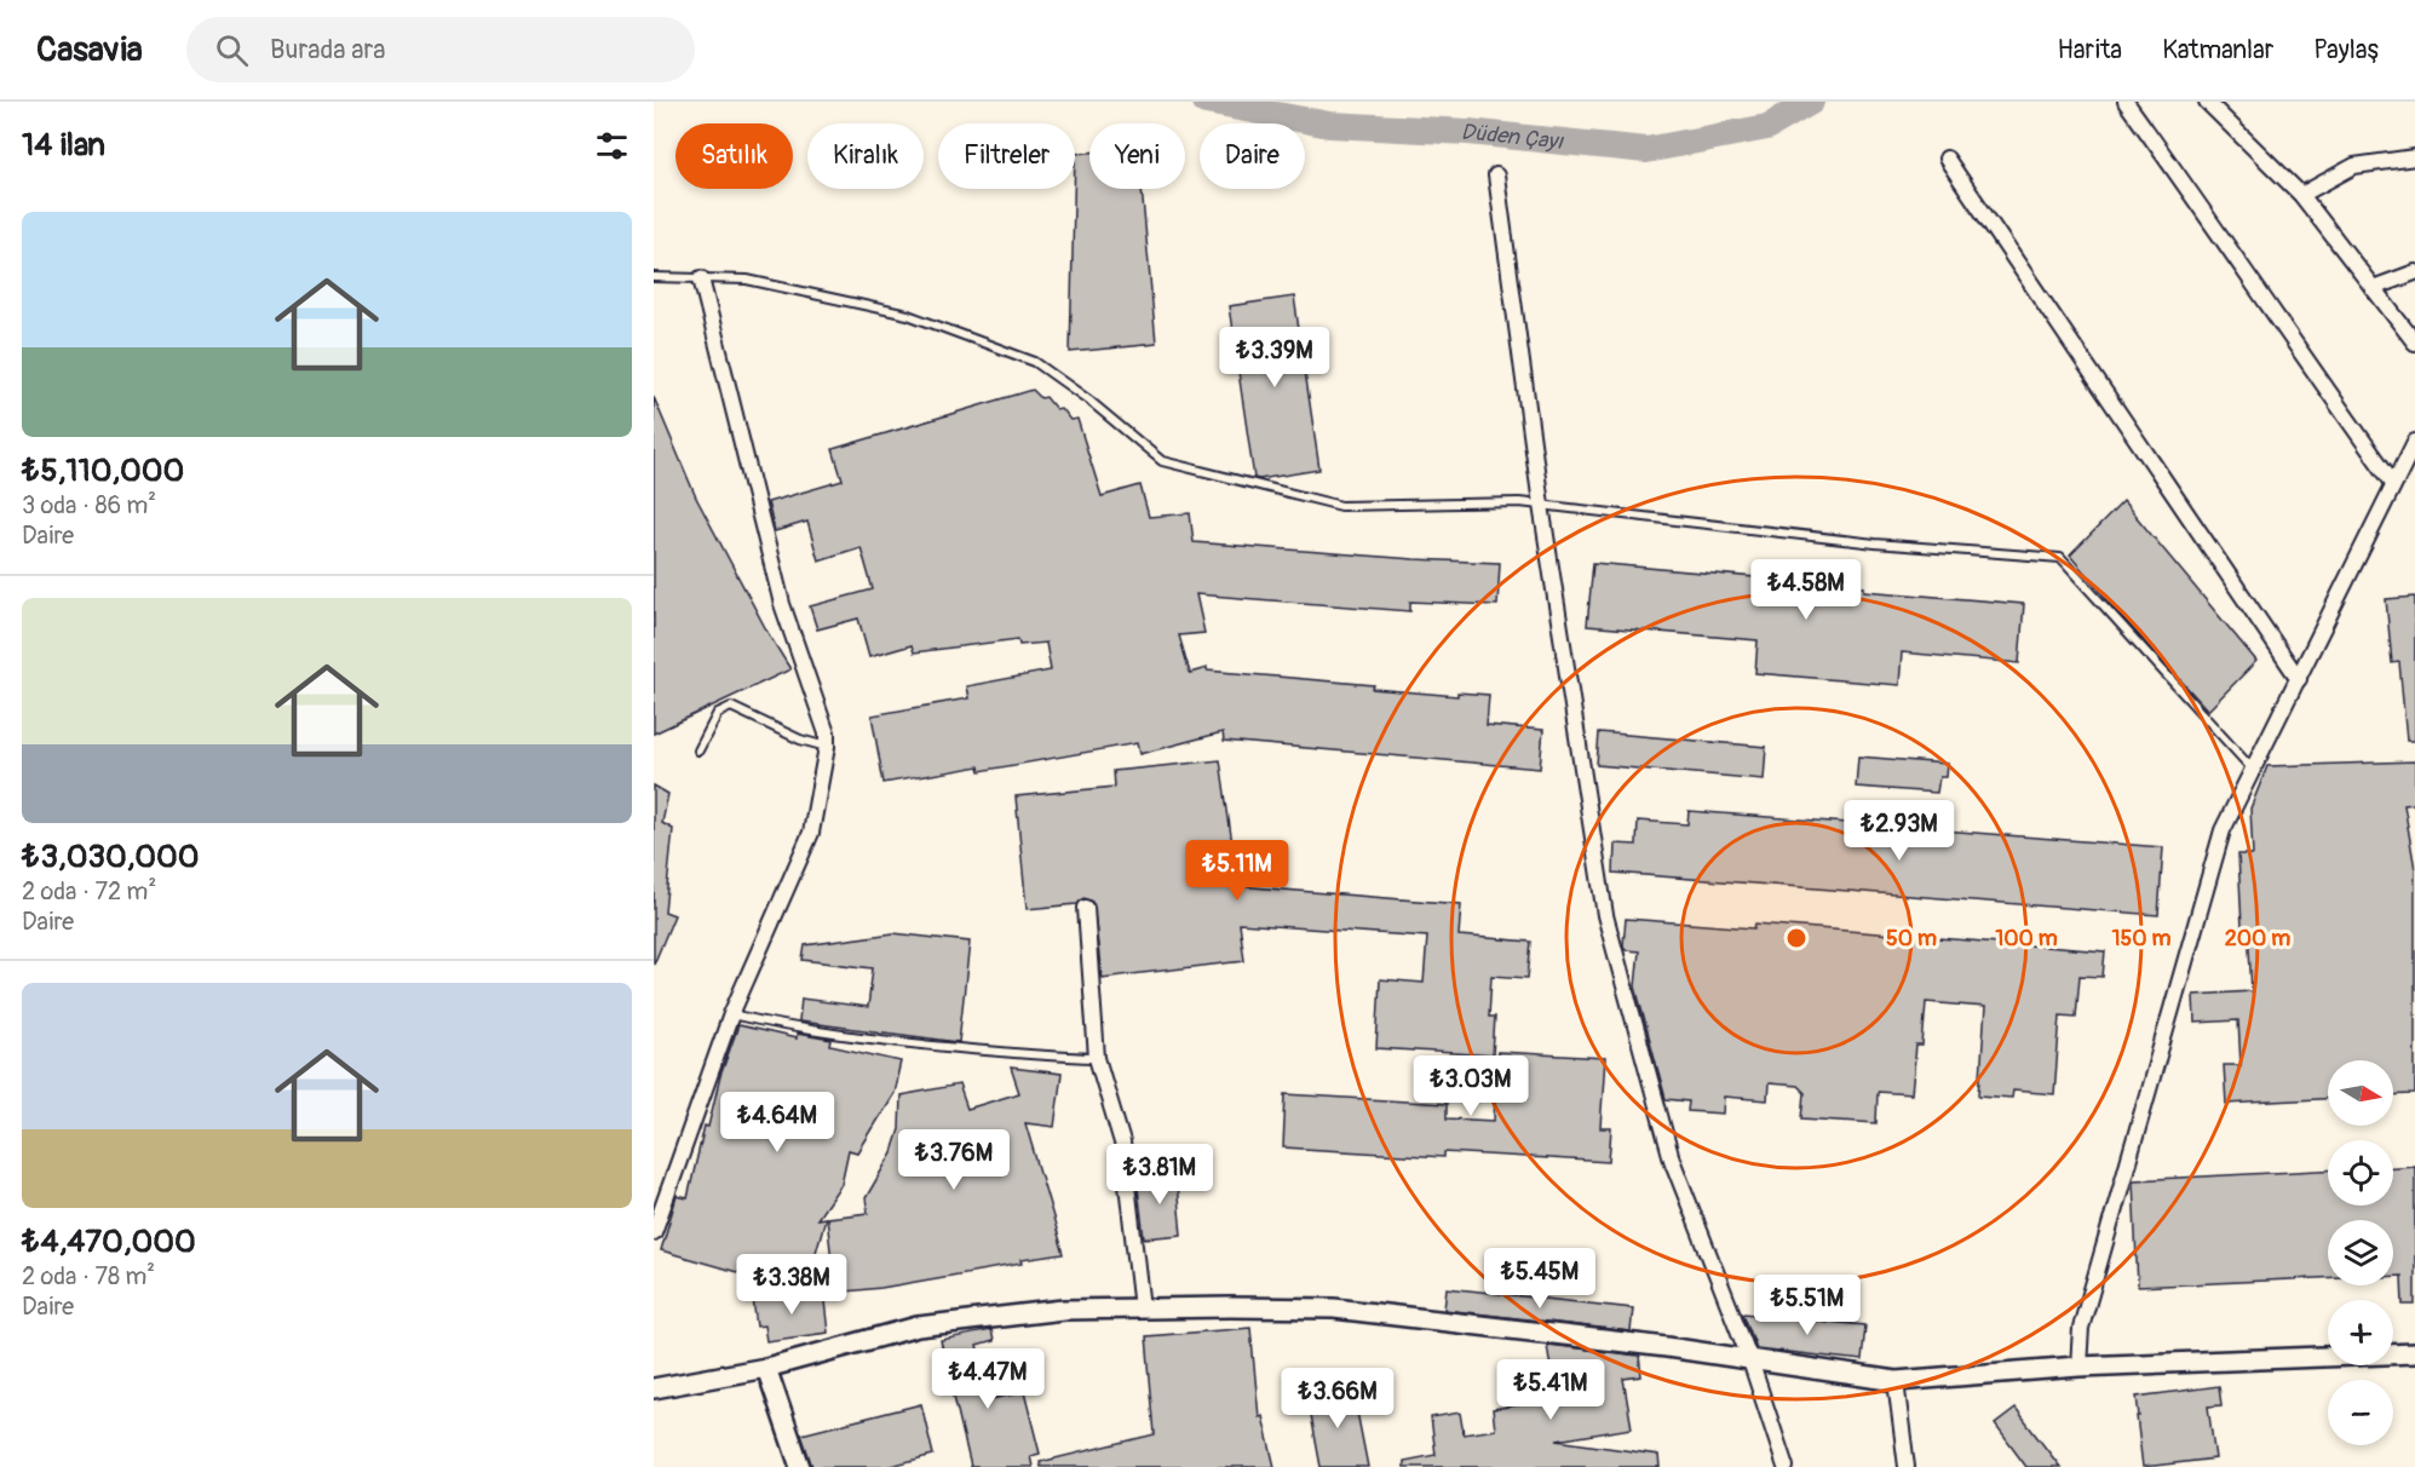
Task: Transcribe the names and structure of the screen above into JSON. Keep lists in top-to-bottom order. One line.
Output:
{"water":["Düden Çayı"],"north":"right","page":{"header":"Casavia","search":"Burada ara","nav":["Harita","Katmanlar","Paylaş"],"heading":"14 ilan","chip":["Satılık","Kiralık","Filtreler","Yeni","Daire"],"list":[{"name":"₺5,110,000","note":"3 oda · 86 m² · Daire"},{"name":"₺3,030,000","note":"2 oda · 72 m² · Daire"},{"name":"₺4,470,000","note":"2 oda · 78 m² · Daire"}],"price":["₺3.39M","₺4.58M","₺2.93M","₺5.11M","₺3.03M","₺4.64M","₺3.76M","₺3.81M","₺5.45M","₺3.38M","₺5.51M","₺4.47M","₺5.41M","₺3.66M"],"map_buttons":["+","−"]},"rings":["50 m","100 m","150 m","200 m"]}
